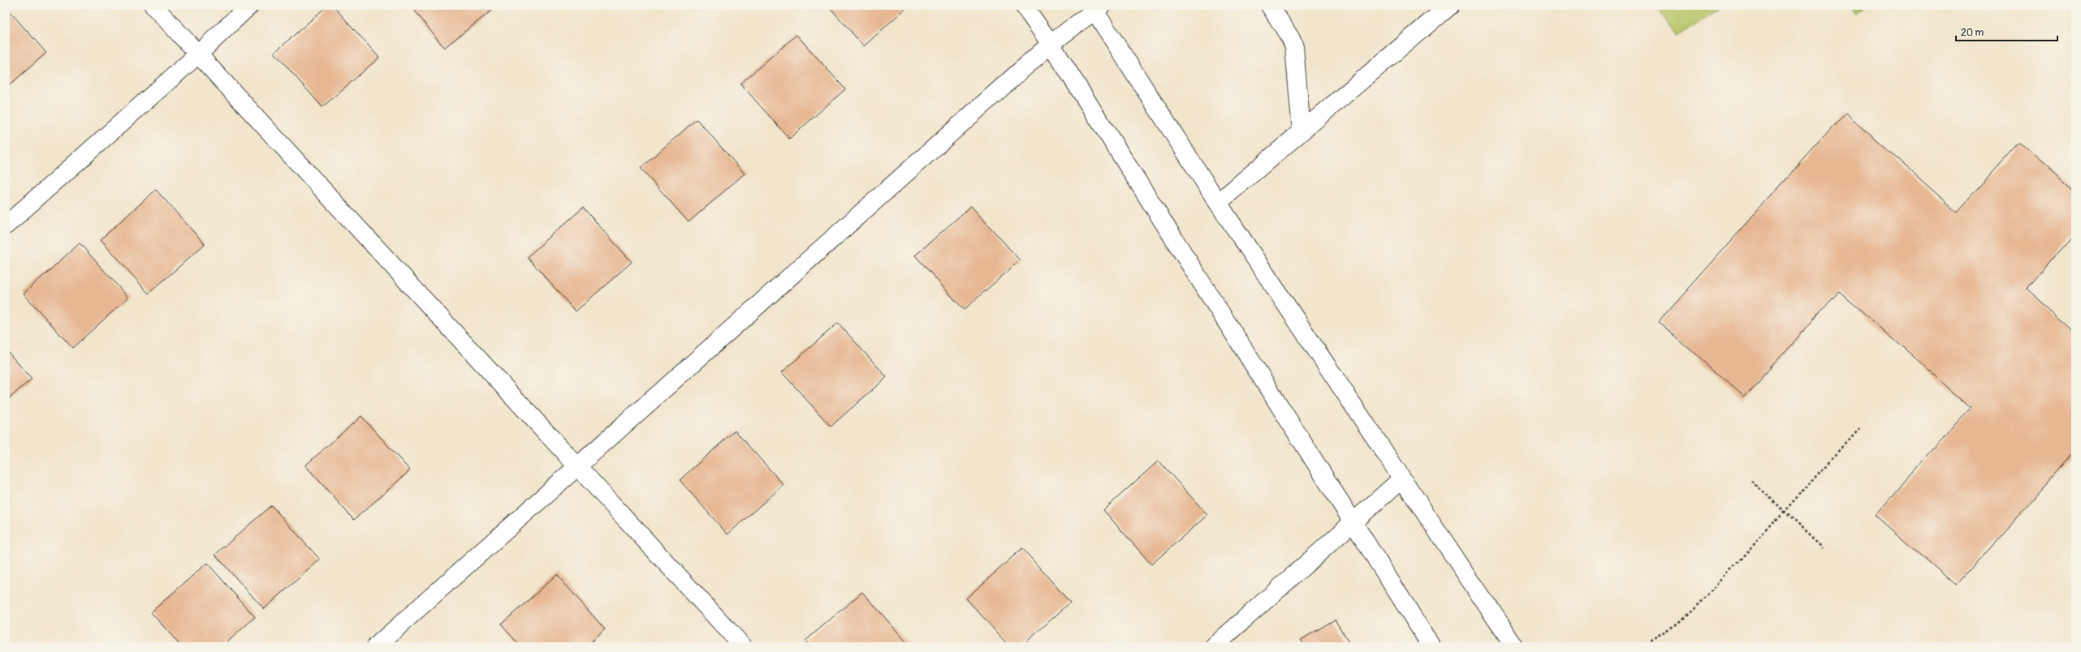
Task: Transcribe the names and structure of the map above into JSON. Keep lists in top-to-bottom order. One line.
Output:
{"scale_bar":"20 m"}
